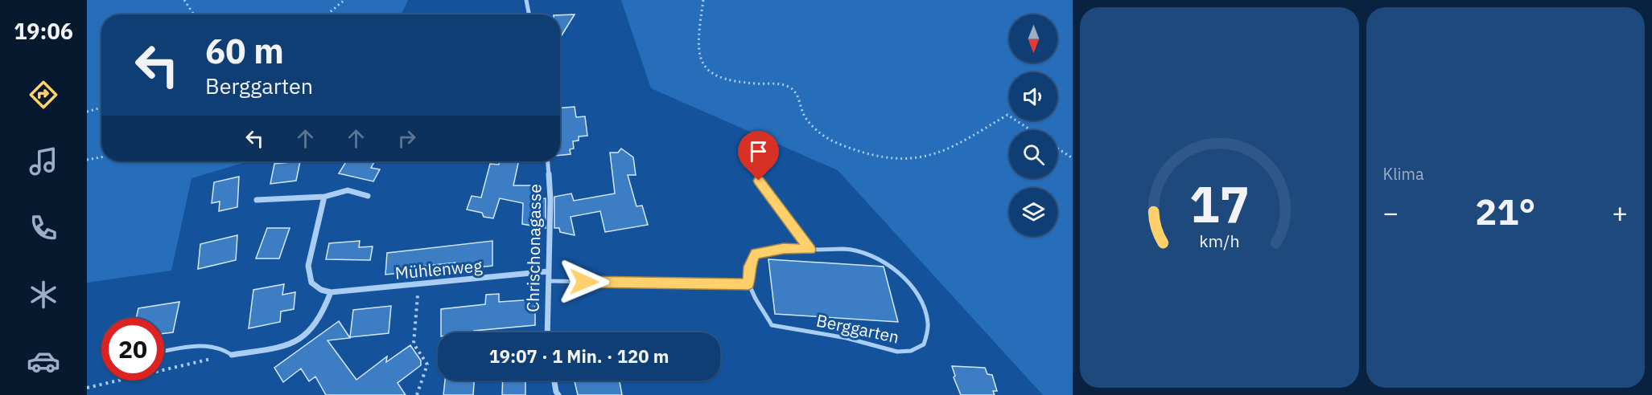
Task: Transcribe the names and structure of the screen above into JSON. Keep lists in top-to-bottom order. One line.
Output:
{"streets":{"street":["Chrischonagasse","Mühlenweg"],"lane":["Berggarten"]},"crossings":[["Chrischonagasse","Mühlenweg"]],"north":"bottom","page":{"tabs":"19:06","tile":"Klima","turn":["60 m","Berggarten"],"heat":["−","21°","+"],"limit":"20","trip":"19:07 · 1 Min. · 120 m","gauge":["17","km/h"]}}
